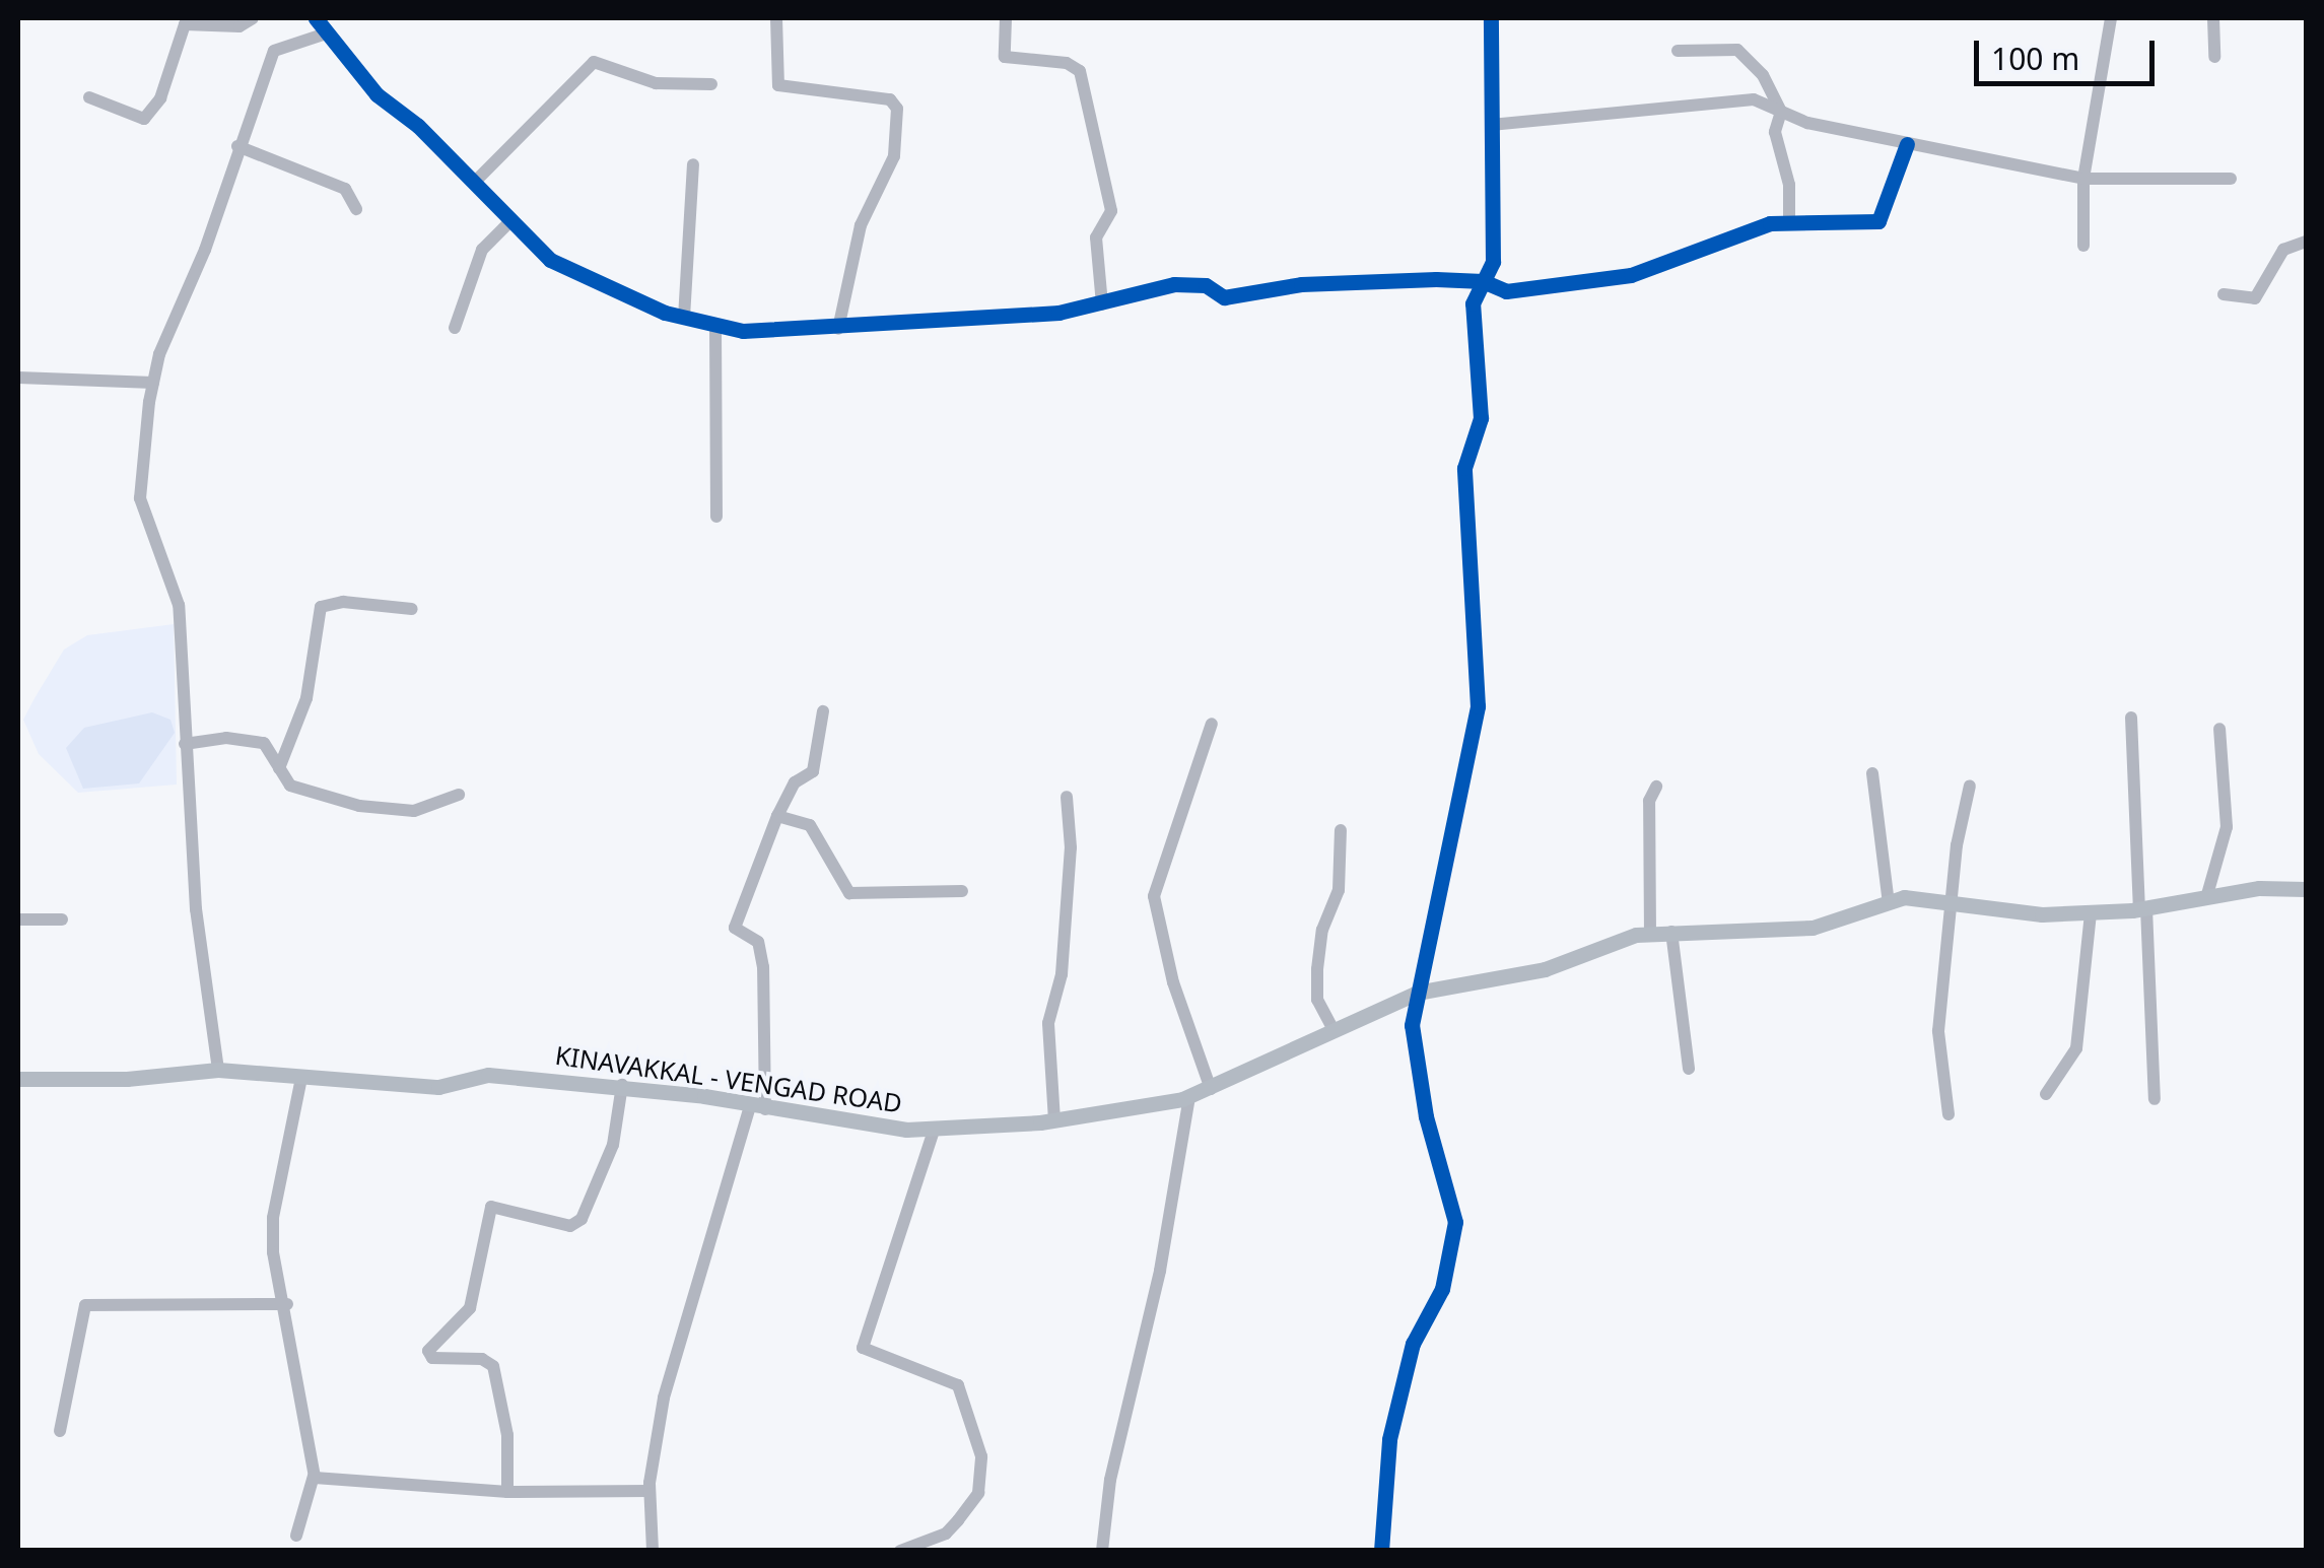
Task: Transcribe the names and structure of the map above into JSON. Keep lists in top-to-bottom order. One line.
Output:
{"streets":{"main road":["KINAVAKKAL - VENGAD ROAD"]},"scale_bar":"100 m"}
